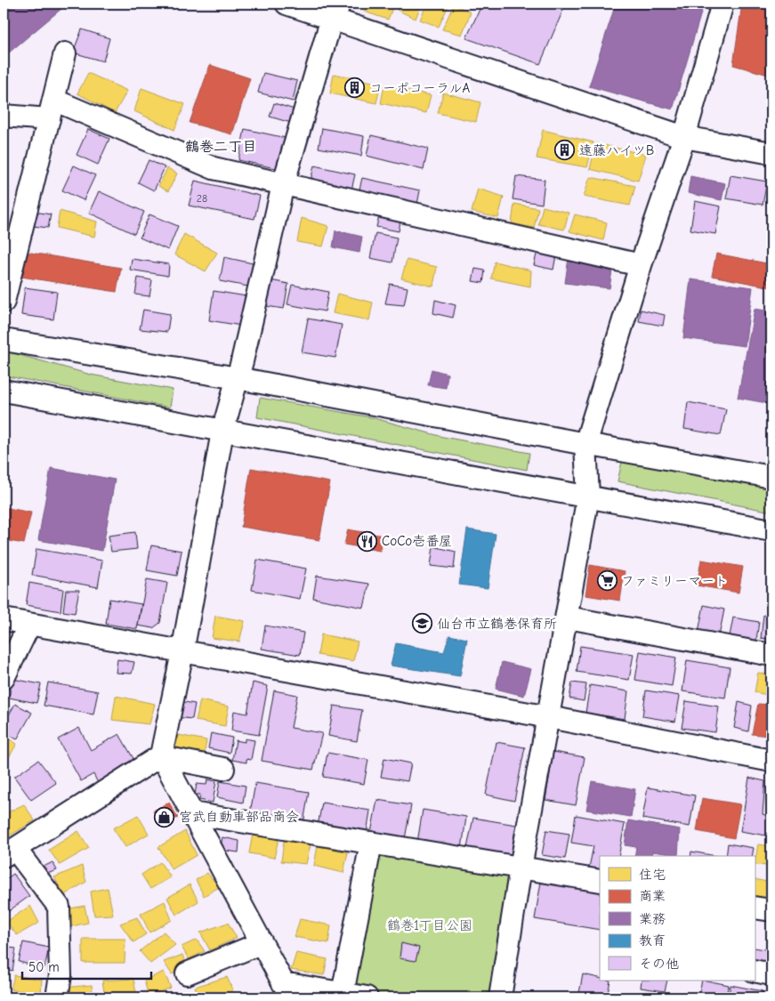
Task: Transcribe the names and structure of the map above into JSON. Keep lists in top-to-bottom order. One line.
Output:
{"districts":["鶴巻二丁目"],"parks":["鶴巻1丁目公園"],"places":{"building":["コーポコーラルA","遠藤ハイツB"],"restaurant":["CoCo壱番屋"],"supermarket":["ファミリーマート"],"school or university":["仙台市立鶴巻保育所"],"shop":["宮武自動車部品商会"]},"house_numbers":["28"],"legend":["住宅","商業","業務","教育","その他"],"scale_bar":"50 m"}
